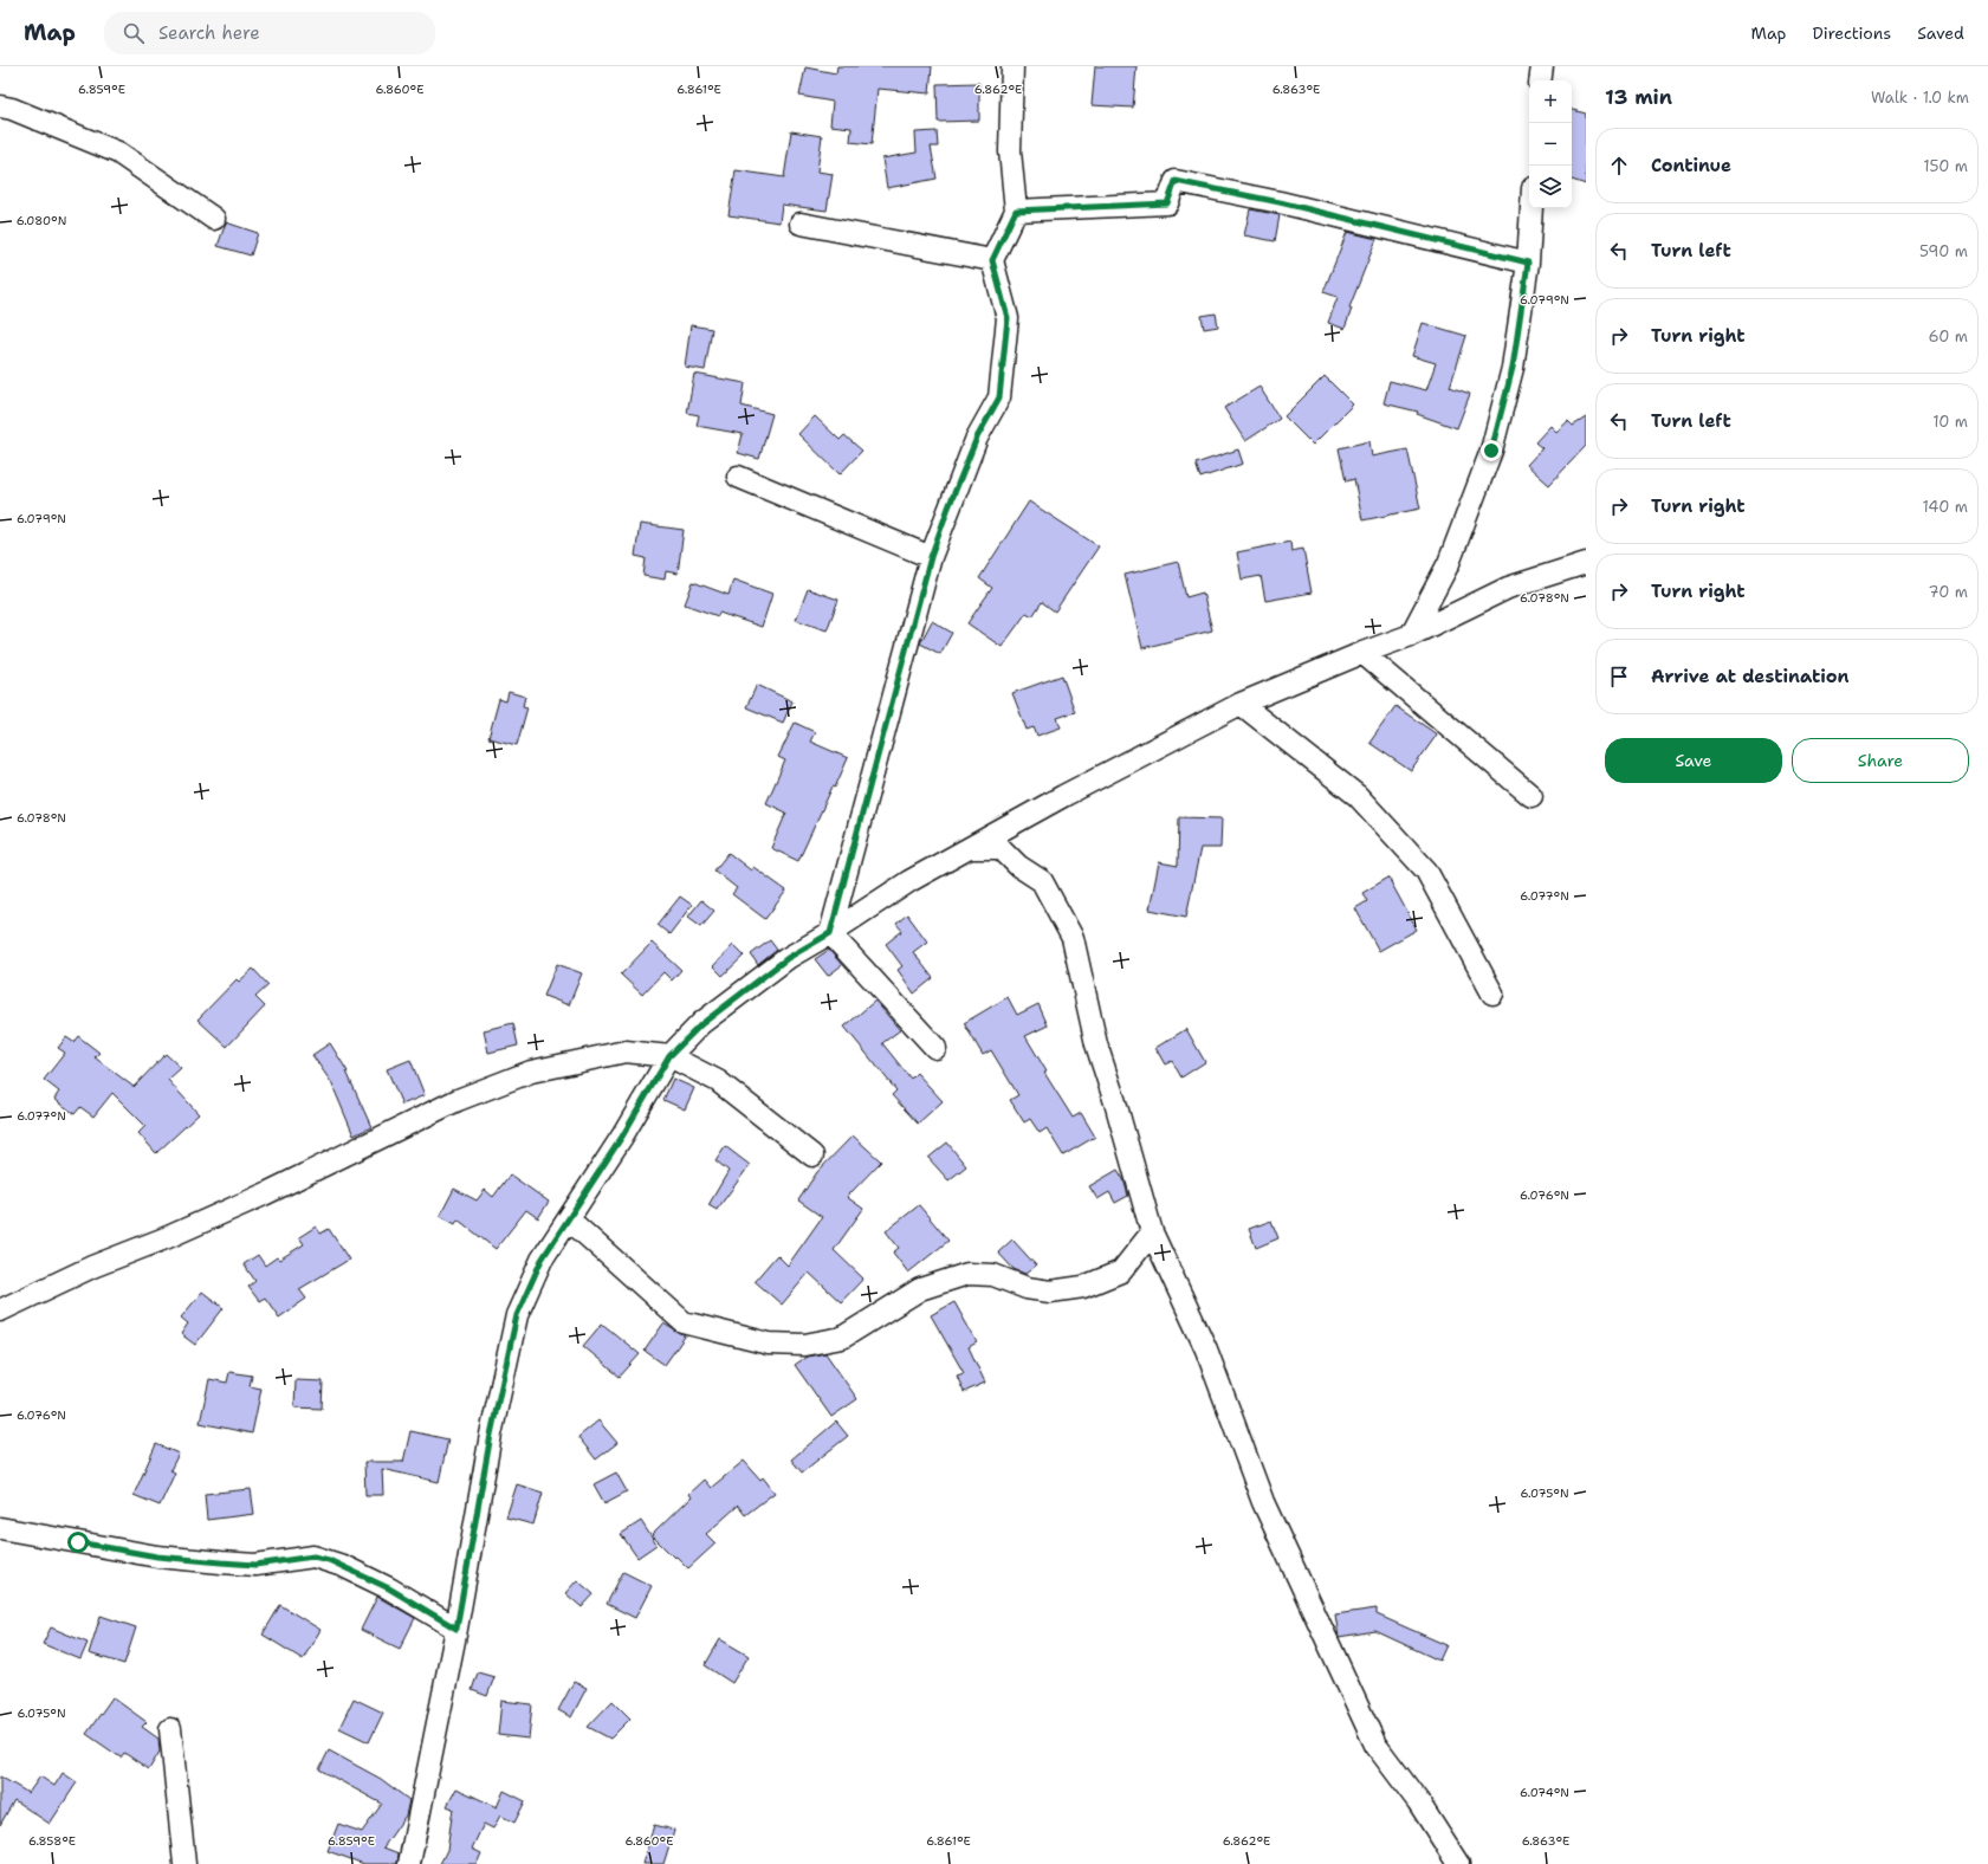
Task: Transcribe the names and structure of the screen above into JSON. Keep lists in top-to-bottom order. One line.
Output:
{"page":{"header":"Map","search":"Search here","nav":["Map","Directions","Saved"],"heading":["13 min","Walk · 1.0 km"],"map_buttons":["+","−"],"list":[["Continue","150 m"],["Turn left","590 m"],["Turn right","60 m"],["Turn left","10 m"],["Turn right","140 m"],["Turn right","70 m"],"Arrive at destination"],"buttons":["Save","Share"]},"coordinates":["6.859°E","6.860°E","6.861°E","6.862°E","6.863°E","6.080°N","6.079°N","6.078°N","6.077°N","6.076°N","6.075°N","6.074°N","6.858°E"]}
